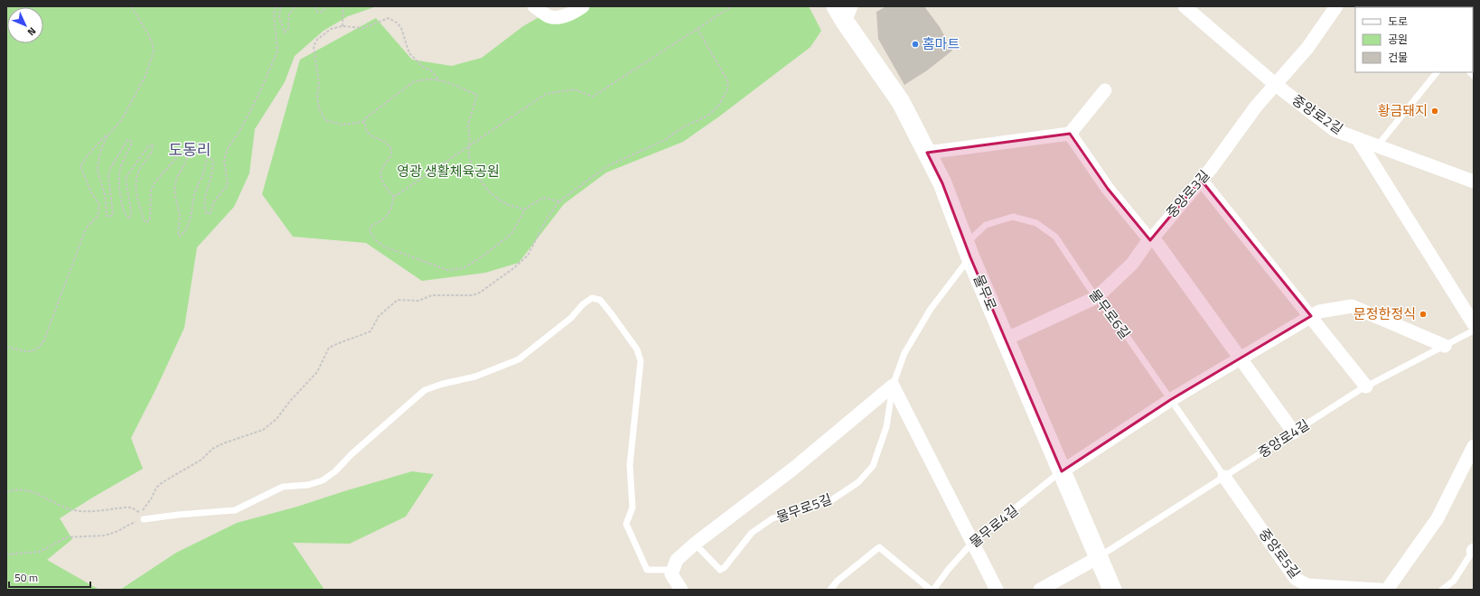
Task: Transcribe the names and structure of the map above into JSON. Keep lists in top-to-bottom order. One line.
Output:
{"streets":{"main road":["물무로"],"street":["중앙로2길","중앙로3길","중앙로5길"],"lane":["물무로6길","중앙로4길","물무로5길","물무로4길"]},"crossings":[["중앙로2길","중앙로3길"],["중앙로3길","물무로"],["중앙로3길","물무로6길"],["물무로","물무로6길"],["물무로","중앙로4길"],["물무로","물무로5길"],["물무로","물무로4길"],["물무로6길","중앙로4길"],["물무로6길","물무로5길"],["물무로6길","중앙로5길"],["중앙로4길","중앙로5길"]],"districts":["도동리"],"parks":["영광 생활체육공원"],"places":["홈마트","황금돼지","문정한정식"],"legend":["도로","공원","건물"],"scale_bar":"50 m","north":"bottom right"}
